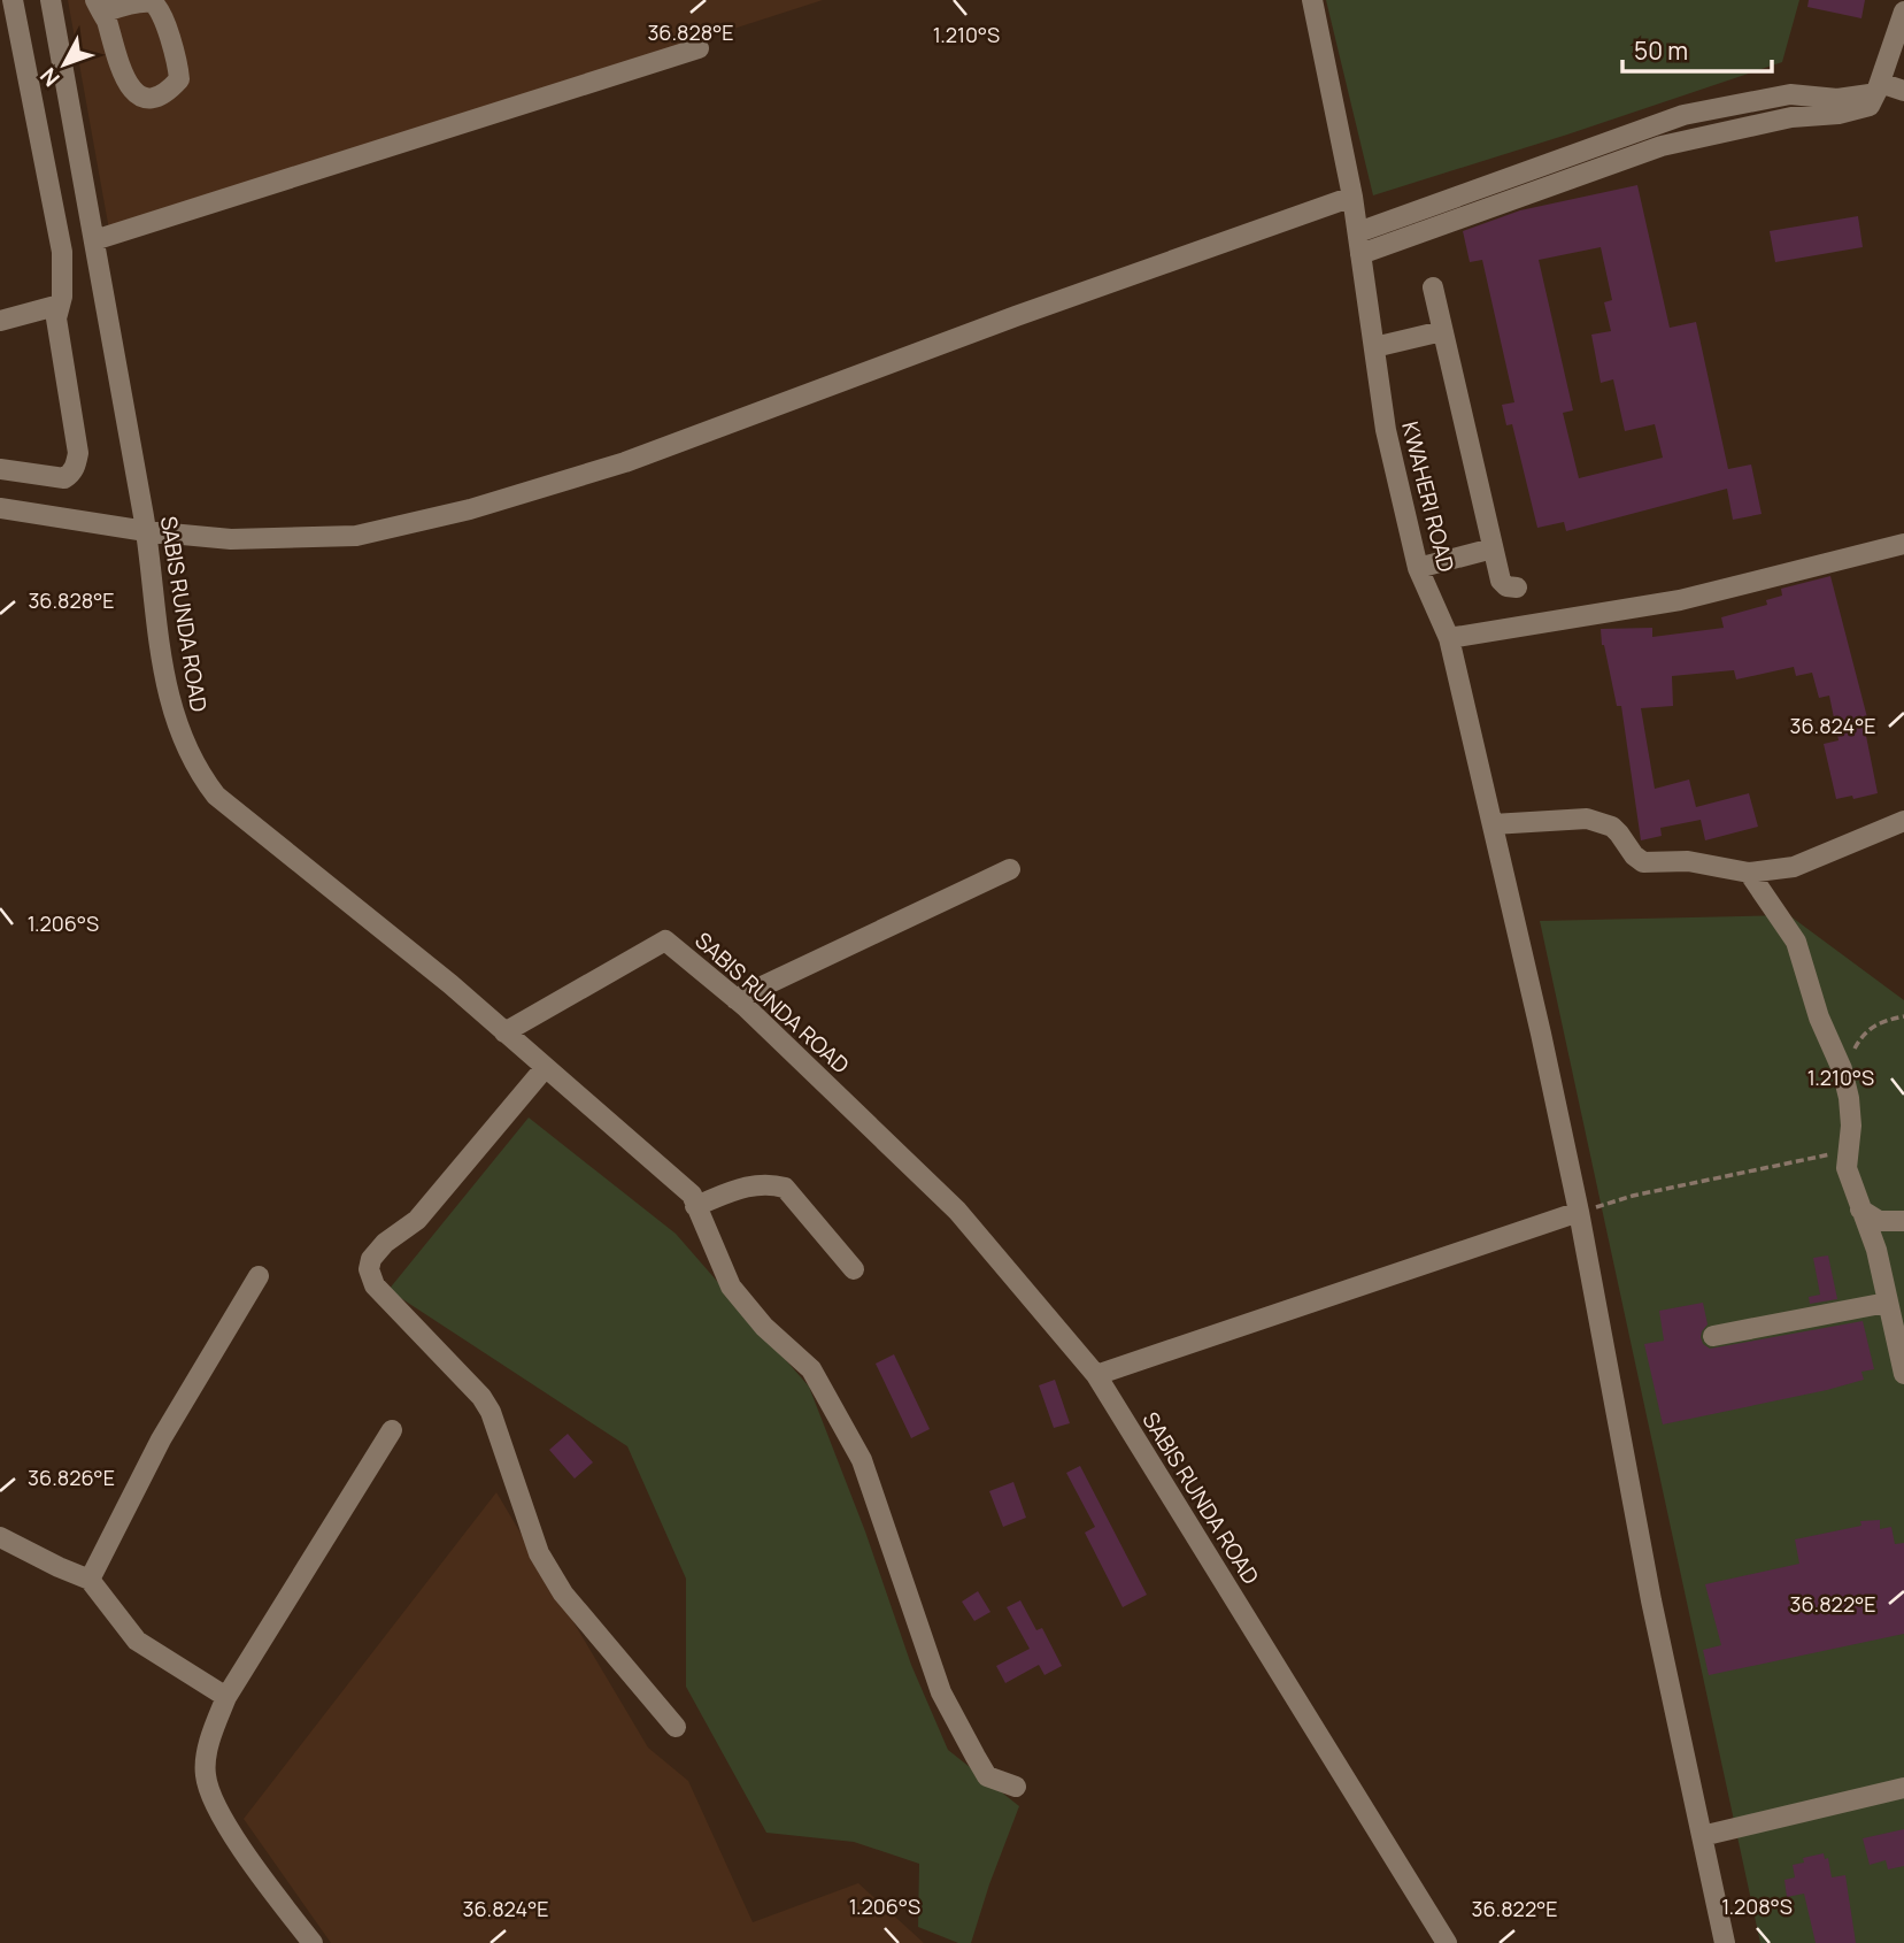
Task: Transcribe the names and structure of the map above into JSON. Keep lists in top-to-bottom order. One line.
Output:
{"streets":{"street":["KWAHERI ROAD","SABIS RUNDA ROAD"]},"scale_bar":"50 m","north":"bottom left","coordinates":["36.828°E","1.210°S","36.824°E","1.206°S","36.826°E","36.822°E","1.208°S"]}
